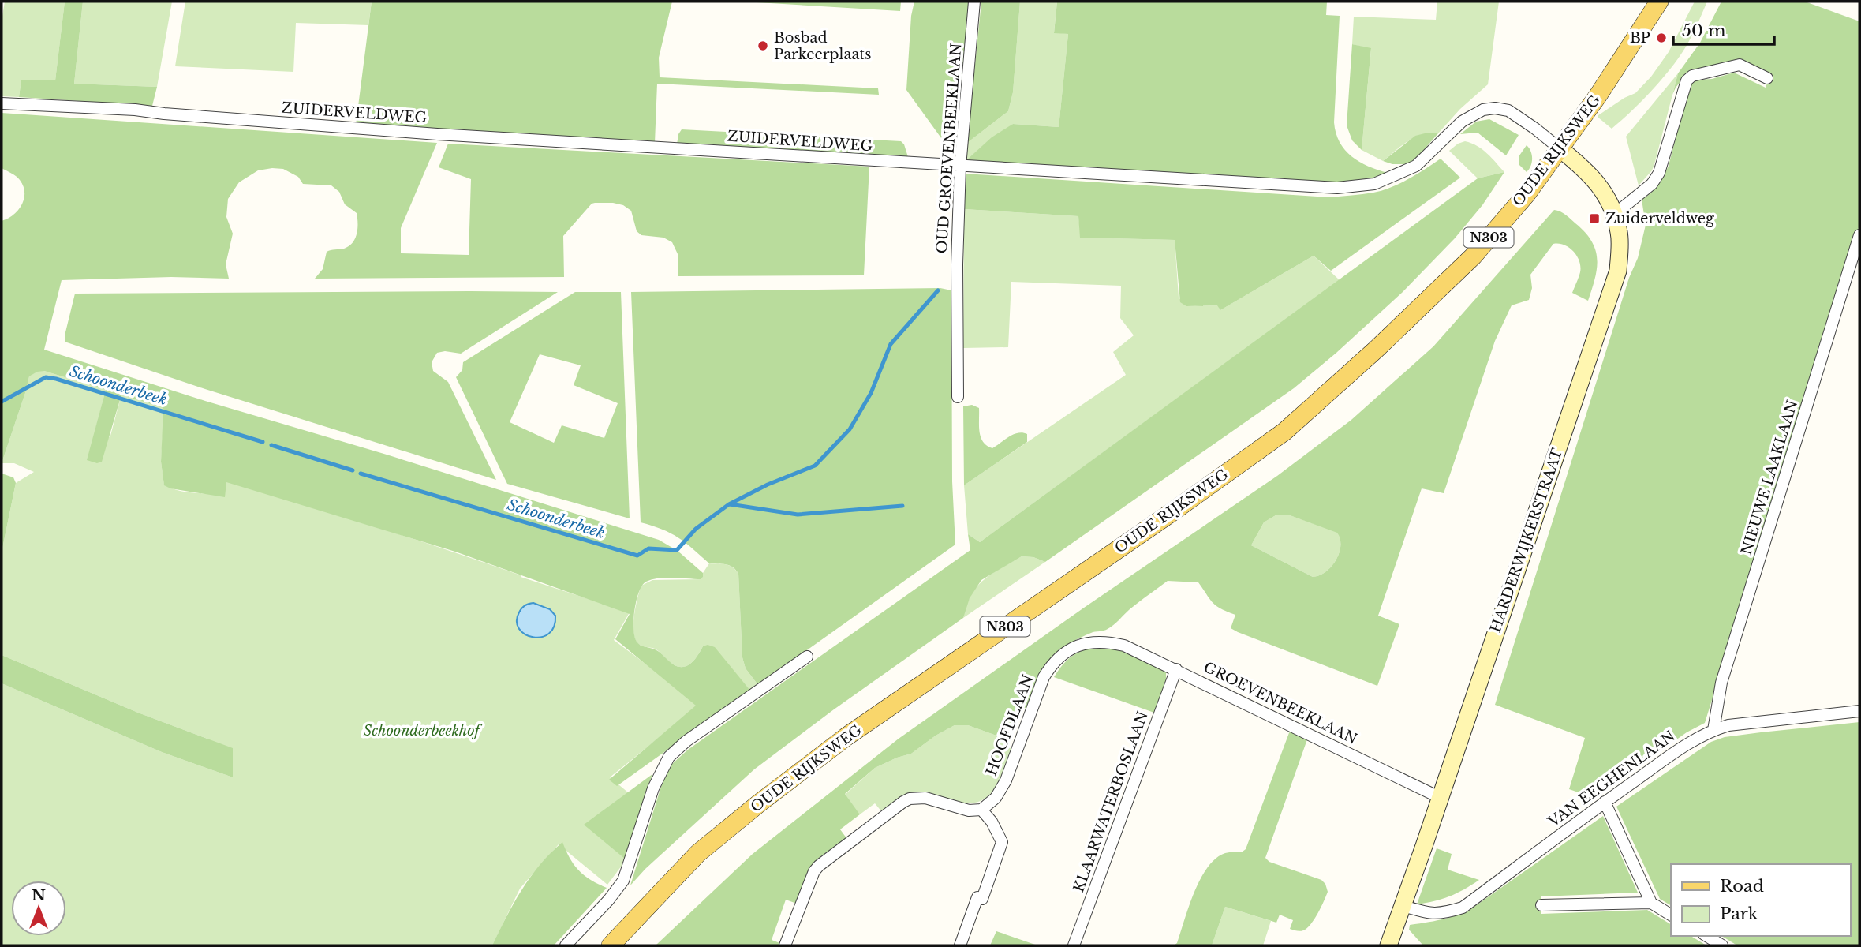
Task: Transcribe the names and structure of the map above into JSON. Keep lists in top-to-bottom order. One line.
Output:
{"streets":{"main road":["OUDE RIJKSWEG","N303","HARDERWIJKERSTRAAT"],"street":["ZUIDERVELDWEG","OUD GROEVENBEEKLAAN","NIEUWE LAAKLAAN","GROEVENBEEKLAAN","HOOFDLAAN","VAN EEGHENLAAN","KLAARWATERBOSLAAN"]},"crossings":[["ZUIDERVELDWEG","OUD GROEVENBEEKLAAN"],["ZUIDERVELDWEG","OUDE RIJKSWEG"],["ZUIDERVELDWEG","HARDERWIJKERSTRAAT"],["OUDE RIJKSWEG","HARDERWIJKERSTRAAT"],["NIEUWE LAAKLAAN","VAN EEGHENLAAN"],["HARDERWIJKERSTRAAT","GROEVENBEEKLAAN"],["HARDERWIJKERSTRAAT","VAN EEGHENLAAN"],["GROEVENBEEKLAAN","HOOFDLAAN"],["GROEVENBEEKLAAN","KLAARWATERBOSLAAN"]],"water":["Schoonderbeek"],"parks":["Schoonderbeekhof"],"places":{"other":["BP","Bosbad Parkeerplaats"],"transit":["Zuiderveldweg"]},"legend":["Road","Park"],"scale_bar":"50 m","north":"top"}
